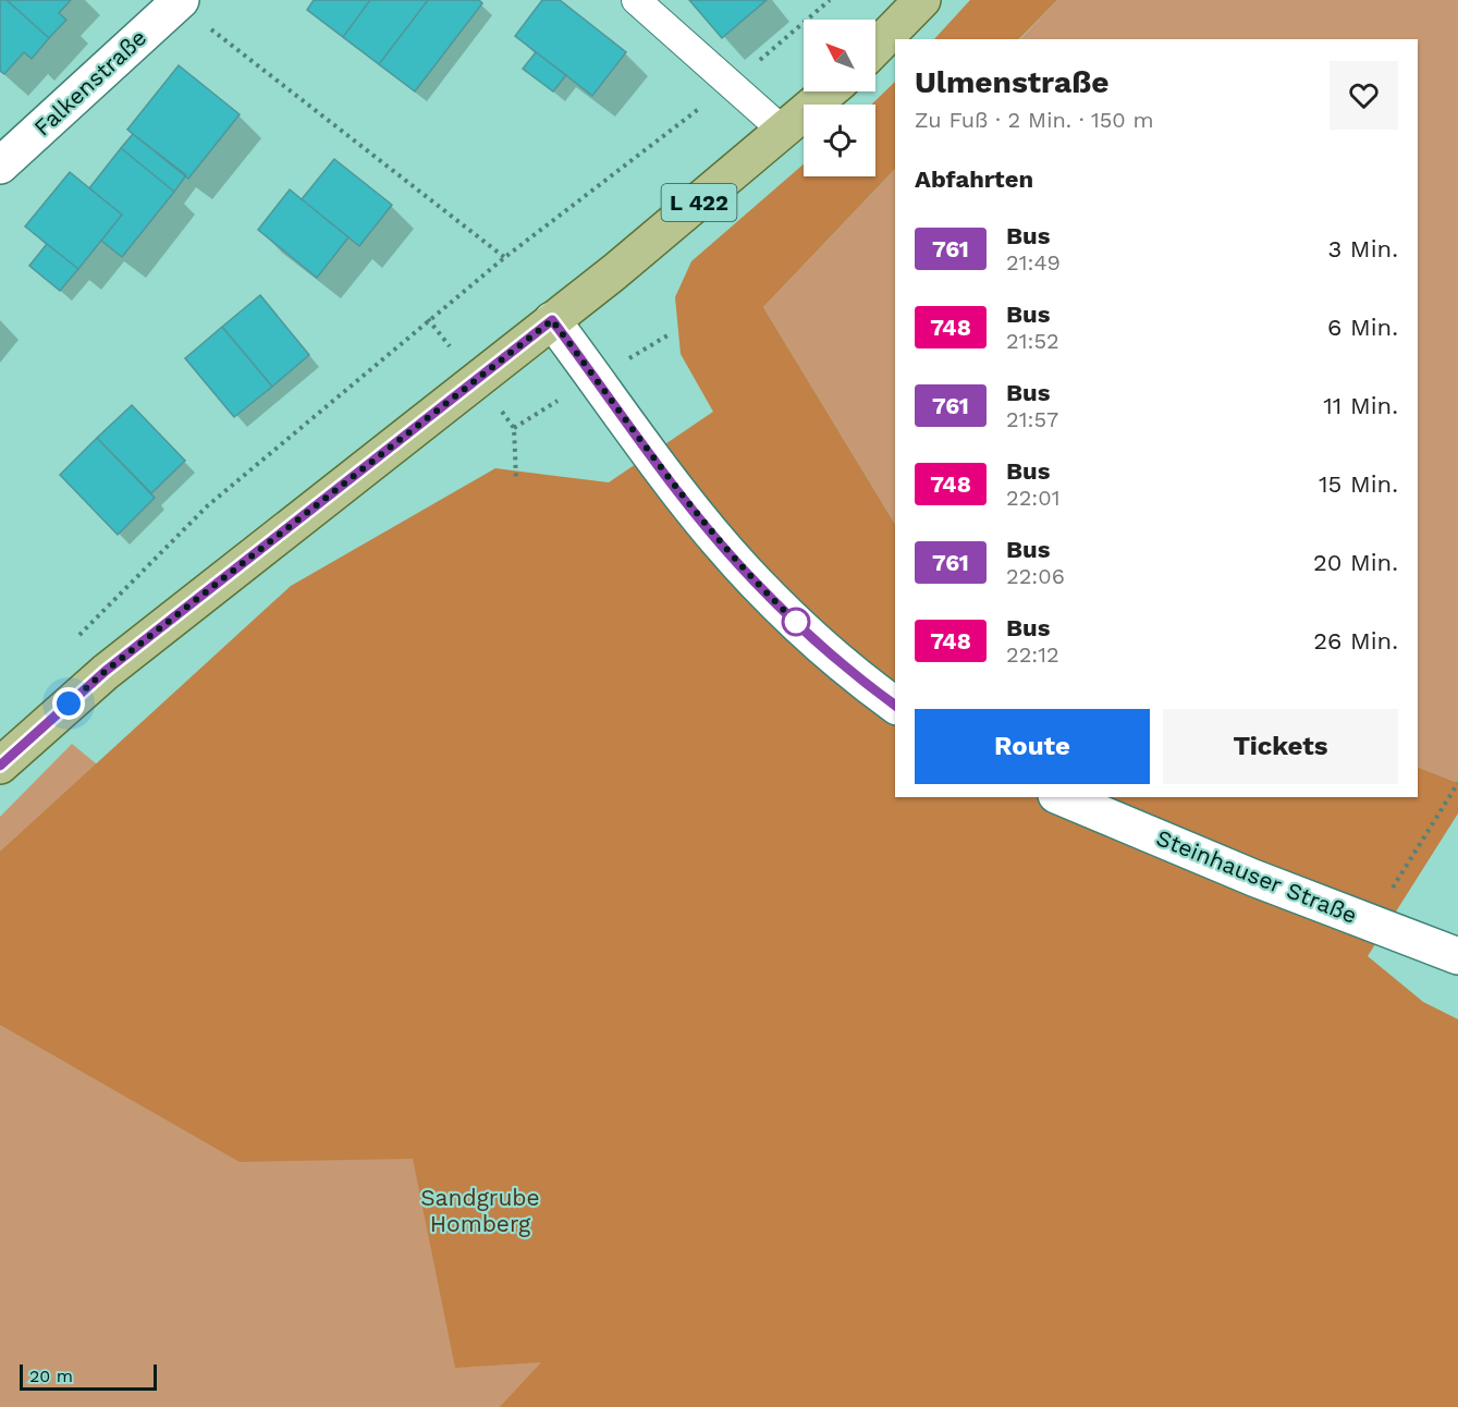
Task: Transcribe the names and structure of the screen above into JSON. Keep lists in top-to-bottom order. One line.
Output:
{"streets":{"main road":["L 422"],"street":["Falkenstraße","Steinhauser Straße"]},"parks":["Sandgrube Homberg"],"lines":["bus line 761"],"scale_bar":"20 m","north":"top left","page":{"heading":[["Ulmenstraße","Zu Fuß · 2 Min. · 150 m"],"Abfahrten"],"list":[{"mark":"761","name":"Bus","note":"21:49","value":"3 Min."},{"mark":"748","name":"Bus","note":"21:52","value":"6 Min."},{"mark":"761","name":"Bus","note":"21:57","value":"11 Min."},{"mark":"748","name":"Bus","note":"22:01","value":"15 Min."},{"mark":"761","name":"Bus","note":"22:06","value":"20 Min."},{"mark":"748","name":"Bus","note":"22:12","value":"26 Min."}],"buttons":["Route","Tickets"],"scale":"20 m"}}
